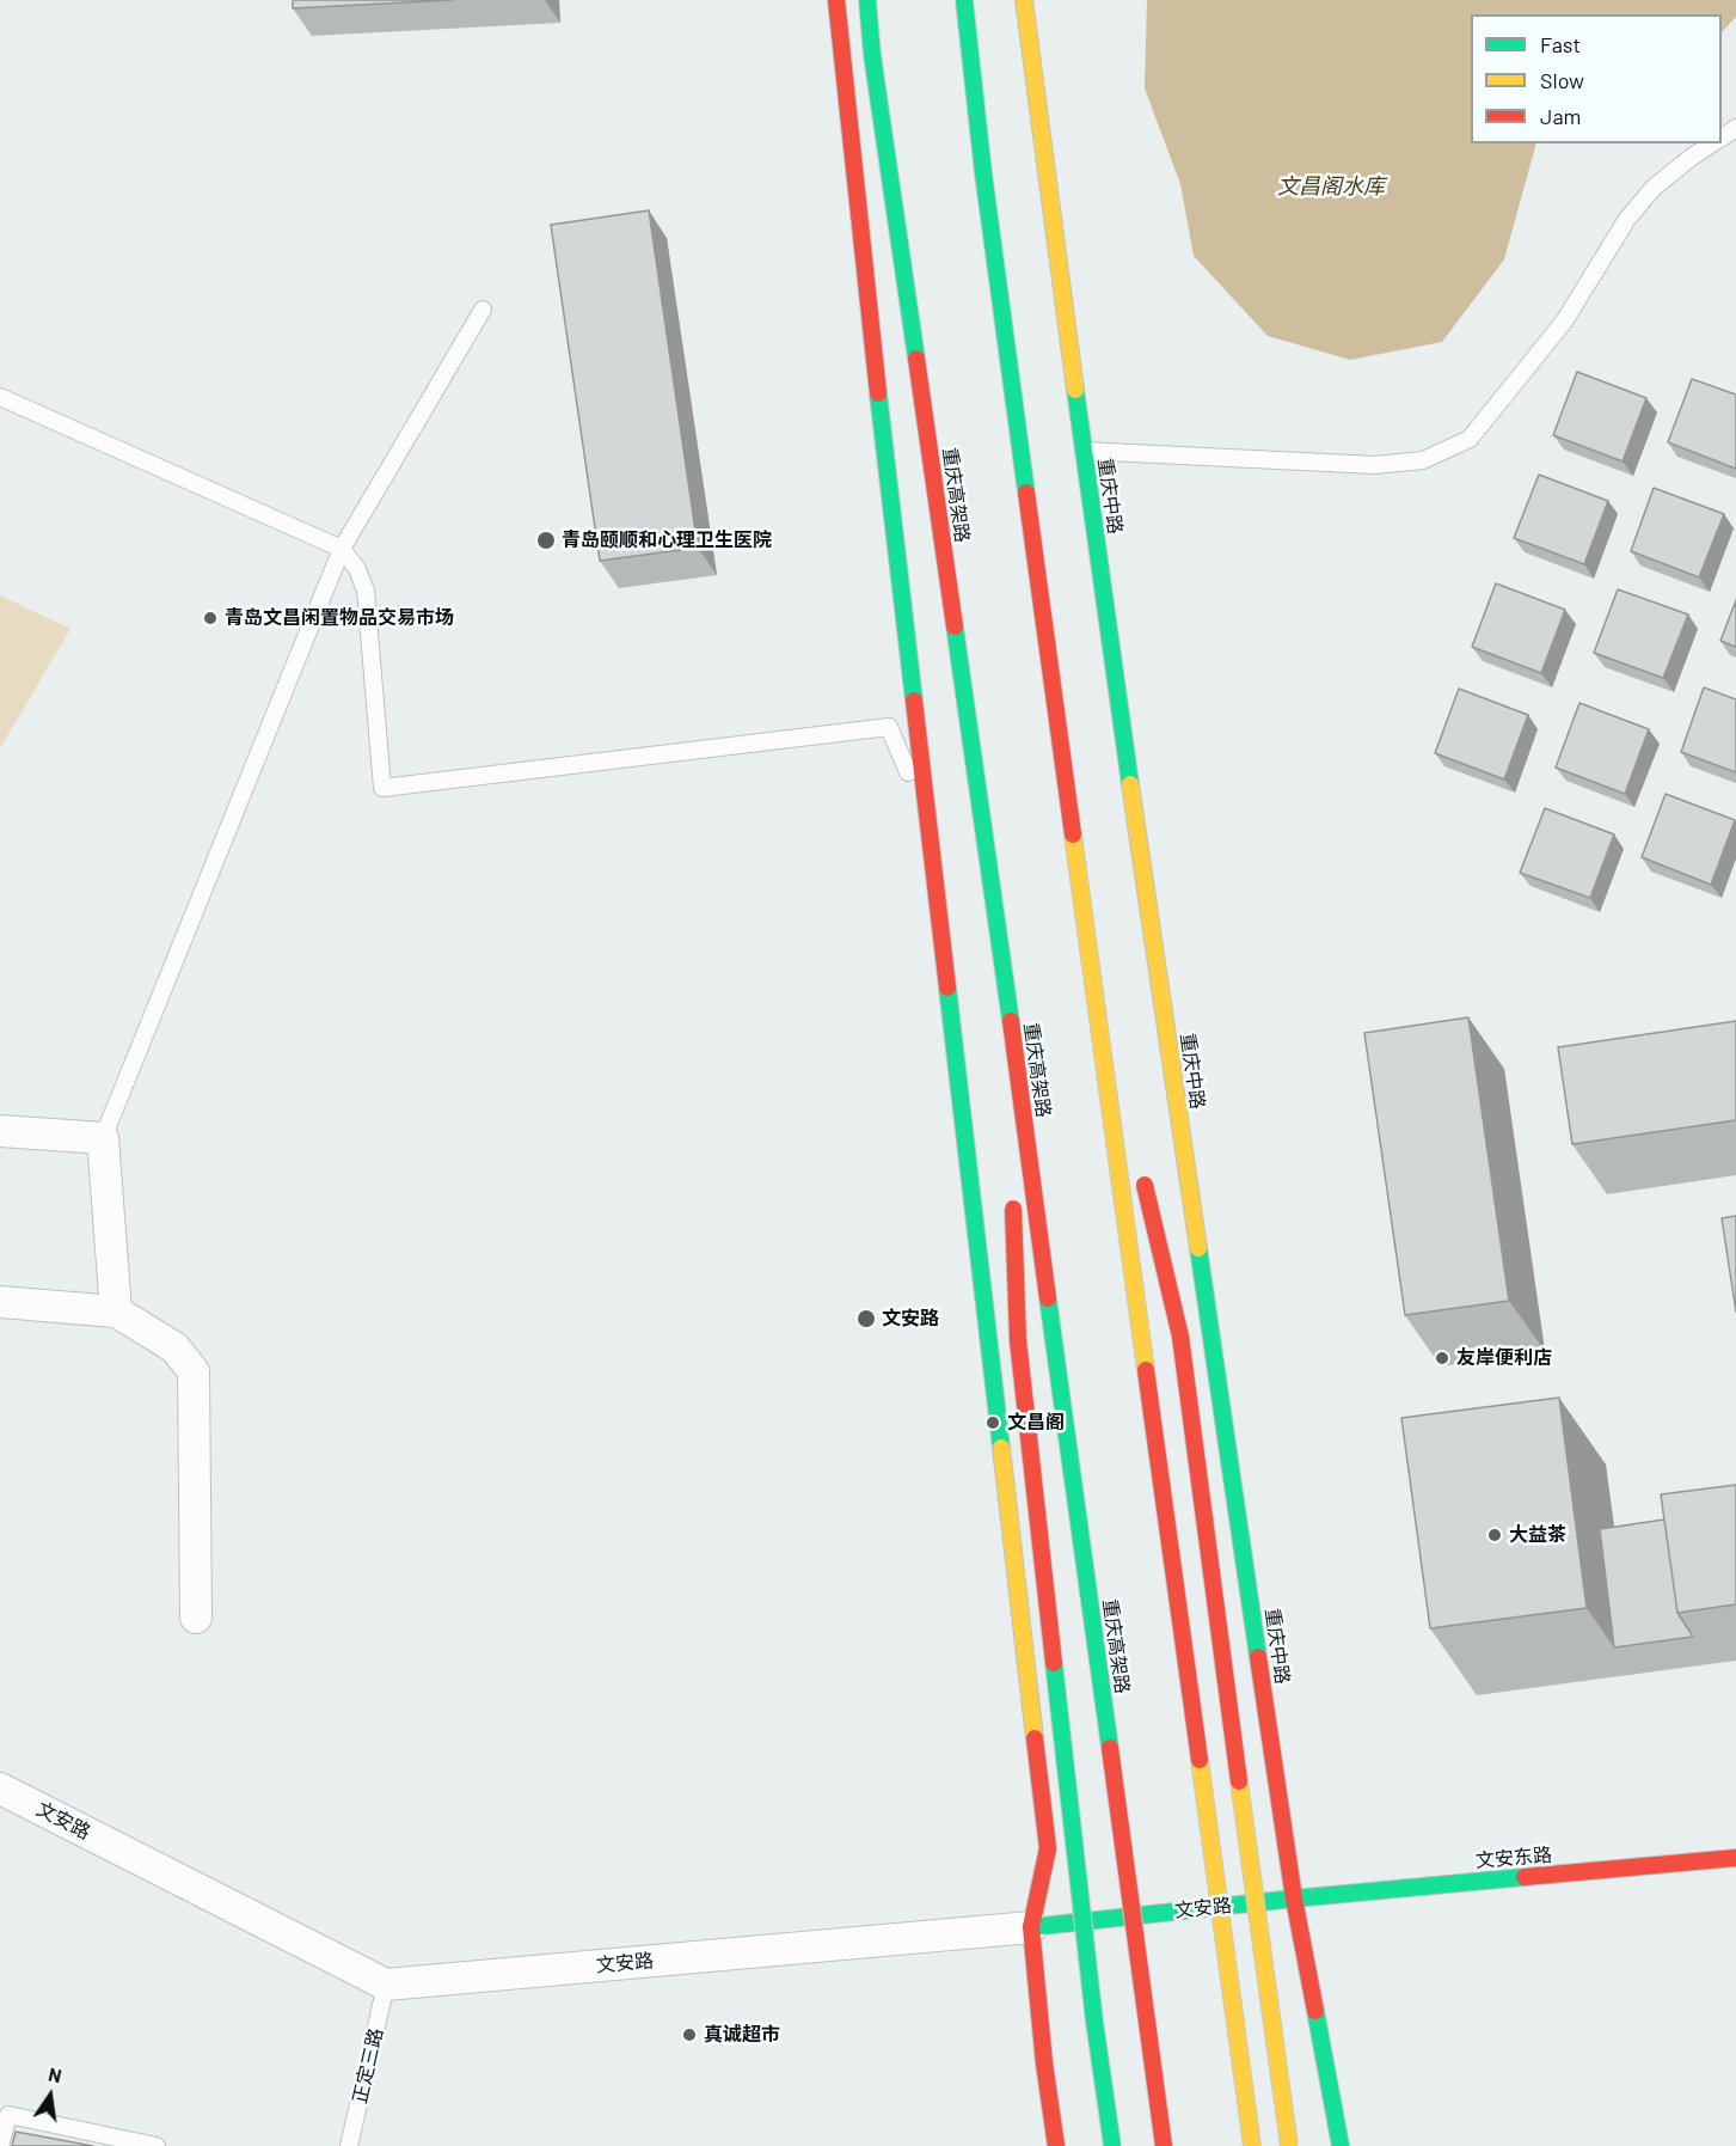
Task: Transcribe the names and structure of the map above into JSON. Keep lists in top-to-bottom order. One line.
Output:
{"streets":{"main road":["重庆高架路","重庆中路","文安路","文安东路"],"lane":["正定三路"]},"crossings":[["重庆中路","文安路"],["重庆中路","文安东路"],["文安路","文安东路"],["文安路","正定三路"]],"water":["文昌阁水库"],"places":["青岛颐顺和心理卫生医院","青岛文昌闲置物品交易市场","文安路","友岸便利店","文昌阁","大益茶","真诚超市"],"legend":["Fast","Slow","Jam"],"north":"top"}
